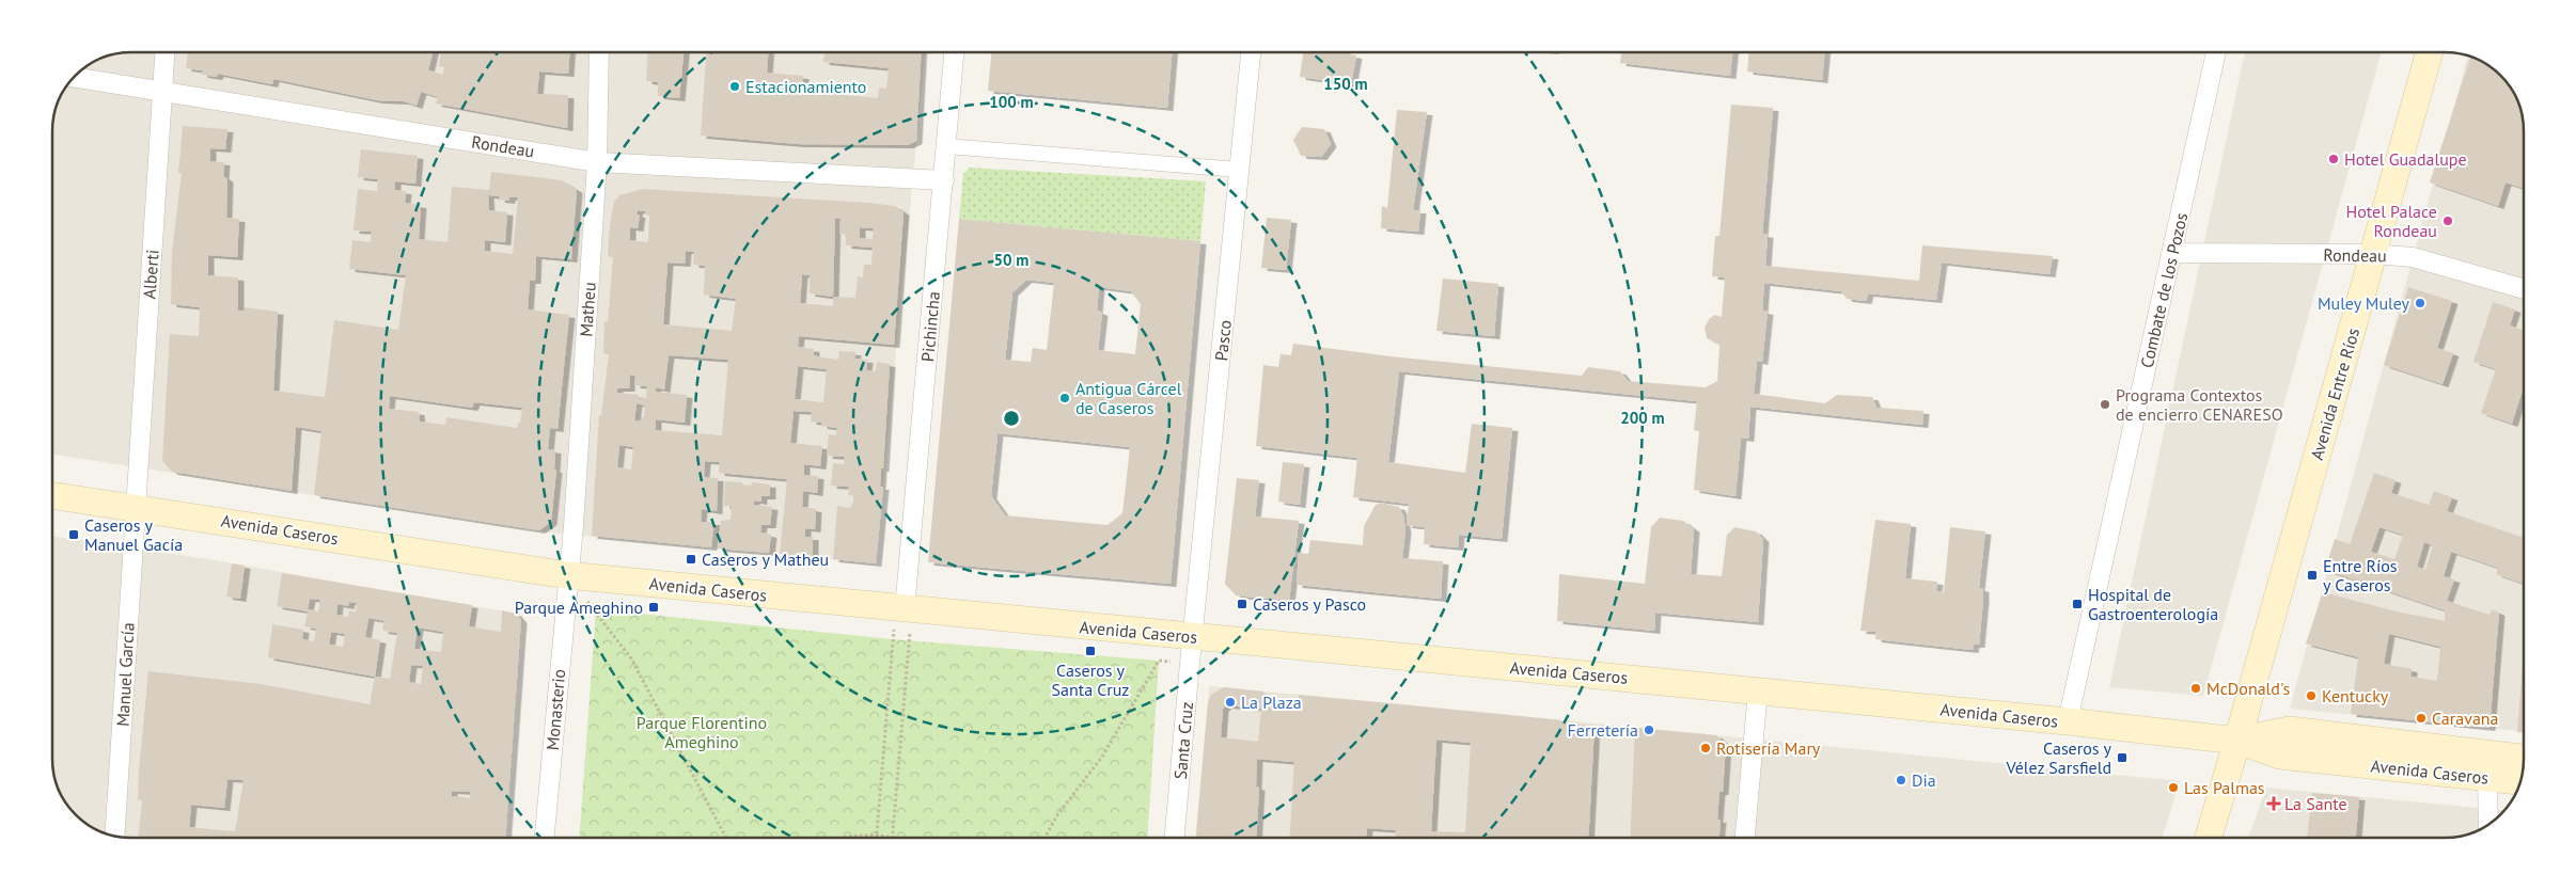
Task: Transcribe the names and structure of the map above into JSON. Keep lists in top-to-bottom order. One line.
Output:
{"streets":{"main road":["Avenida Entre Ríos","Avenida Caseros"],"street":["Rondeau","Alberti","Combate de los Pozos","Matheu","Pichincha","Pasco","Manuel García","Monasterio","Santa Cruz"]},"crossings":[["Rondeau","Alberti"],["Rondeau","Combate de los Pozos"],["Rondeau","Matheu"],["Rondeau","Pichincha"],["Rondeau","Avenida Entre Ríos"],["Alberti","Avenida Caseros"],["Alberti","Manuel García"],["Combate de los Pozos","Avenida Caseros"],["Matheu","Avenida Caseros"],["Matheu","Monasterio"],["Pichincha","Avenida Caseros"],["Pasco","Avenida Caseros"],["Pasco","Santa Cruz"],["Avenida Entre Ríos","Avenida Caseros"],["Avenida Caseros","Manuel García"],["Avenida Caseros","Monasterio"],["Avenida Caseros","Santa Cruz"]],"parks":["Parque Florentino Ameghino"],"places":{"other":["Estacionamiento","Hotel Guadalupe","Hotel Palace Rondeau","Muley Muley","Antigua Cárcel de Caseros","Programa Contextos de encierro CENARESO","McDonald's","Kentucky","La Plaza","Caravana","Ferretería","Rotisería Mary","Dia","Las Palmas"],"transit":["Caseros y Manuel Gacía","Caseros y Matheu","Entre Ríos y Caseros","Caseros y Pasco","Hospital de Gastroenterología","Parque Ameghino","Caseros y Santa Cruz","Caseros y Vélez Sarsfield"],"health":["La Sante"]},"rings":["150 m","100 m","50 m","200 m"]}
